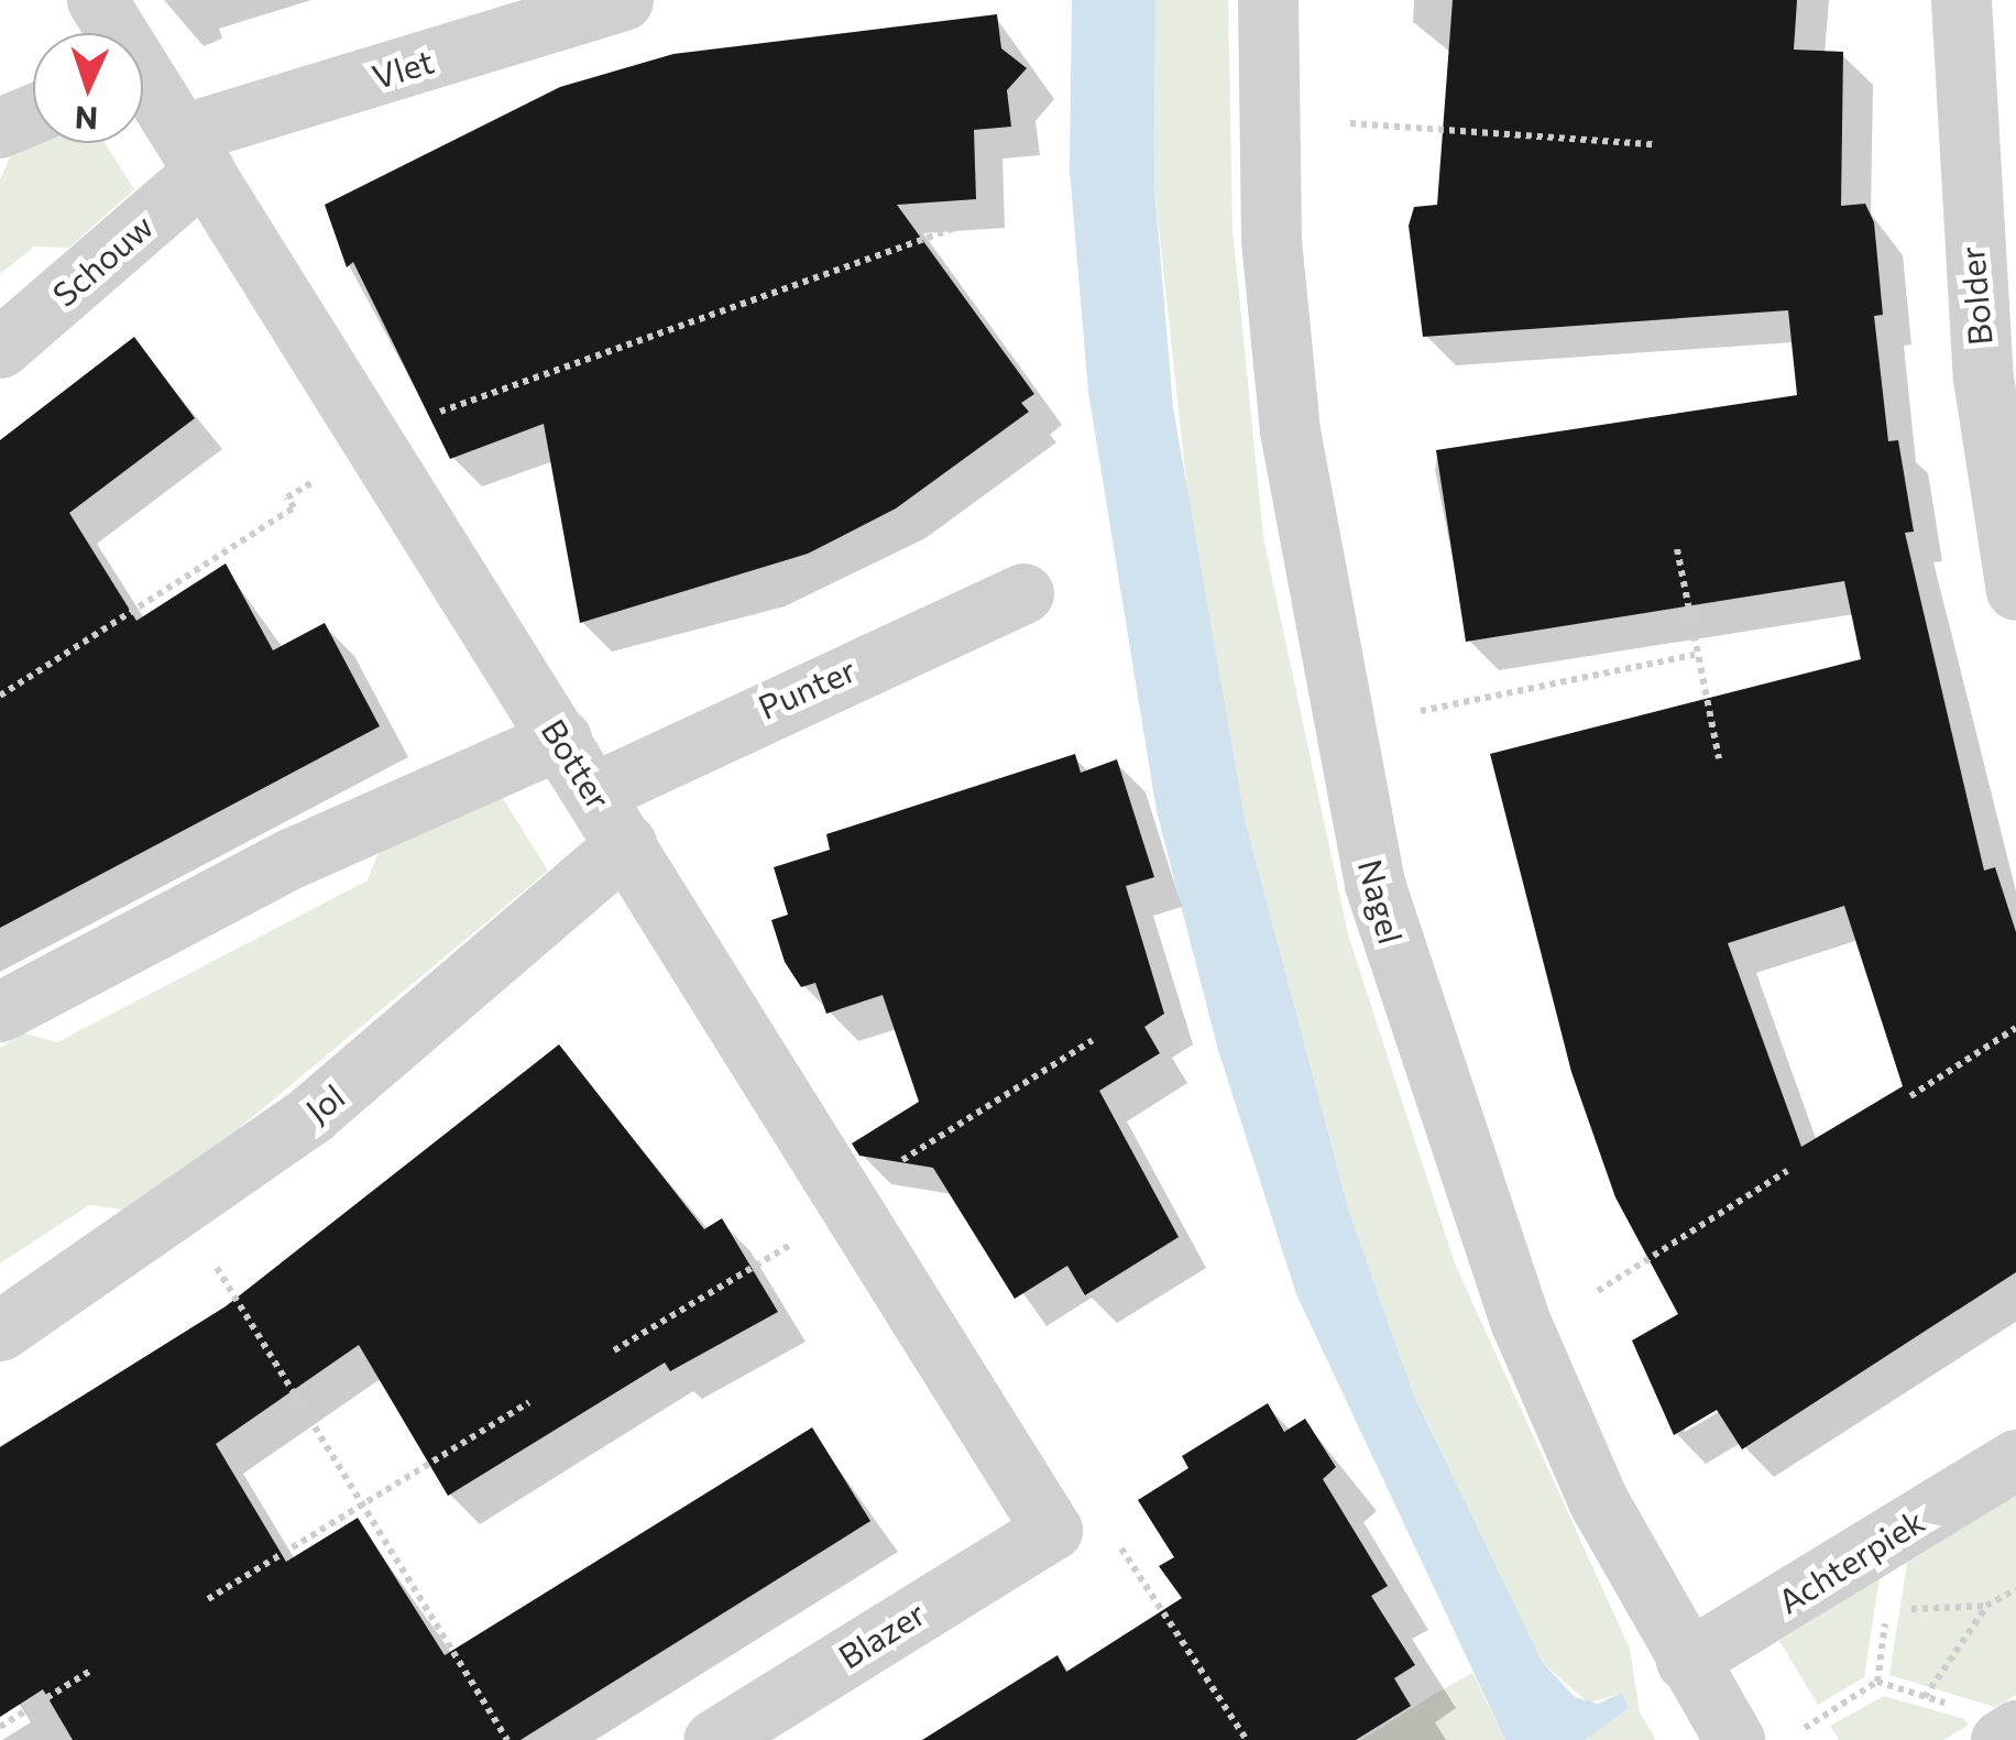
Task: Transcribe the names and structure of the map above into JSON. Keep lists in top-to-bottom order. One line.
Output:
{"streets":{"street":["Vlet","Schouw","Bolder","Punter","Botter","Nagel","Jol","Achterpiek","Blazer"]},"crossings":[["Vlet","Schouw"],["Vlet","Botter"],["Schouw","Botter"],["Punter","Botter"],["Botter","Jol"],["Botter","Blazer"],["Nagel","Achterpiek"]],"north":"bottom"}
